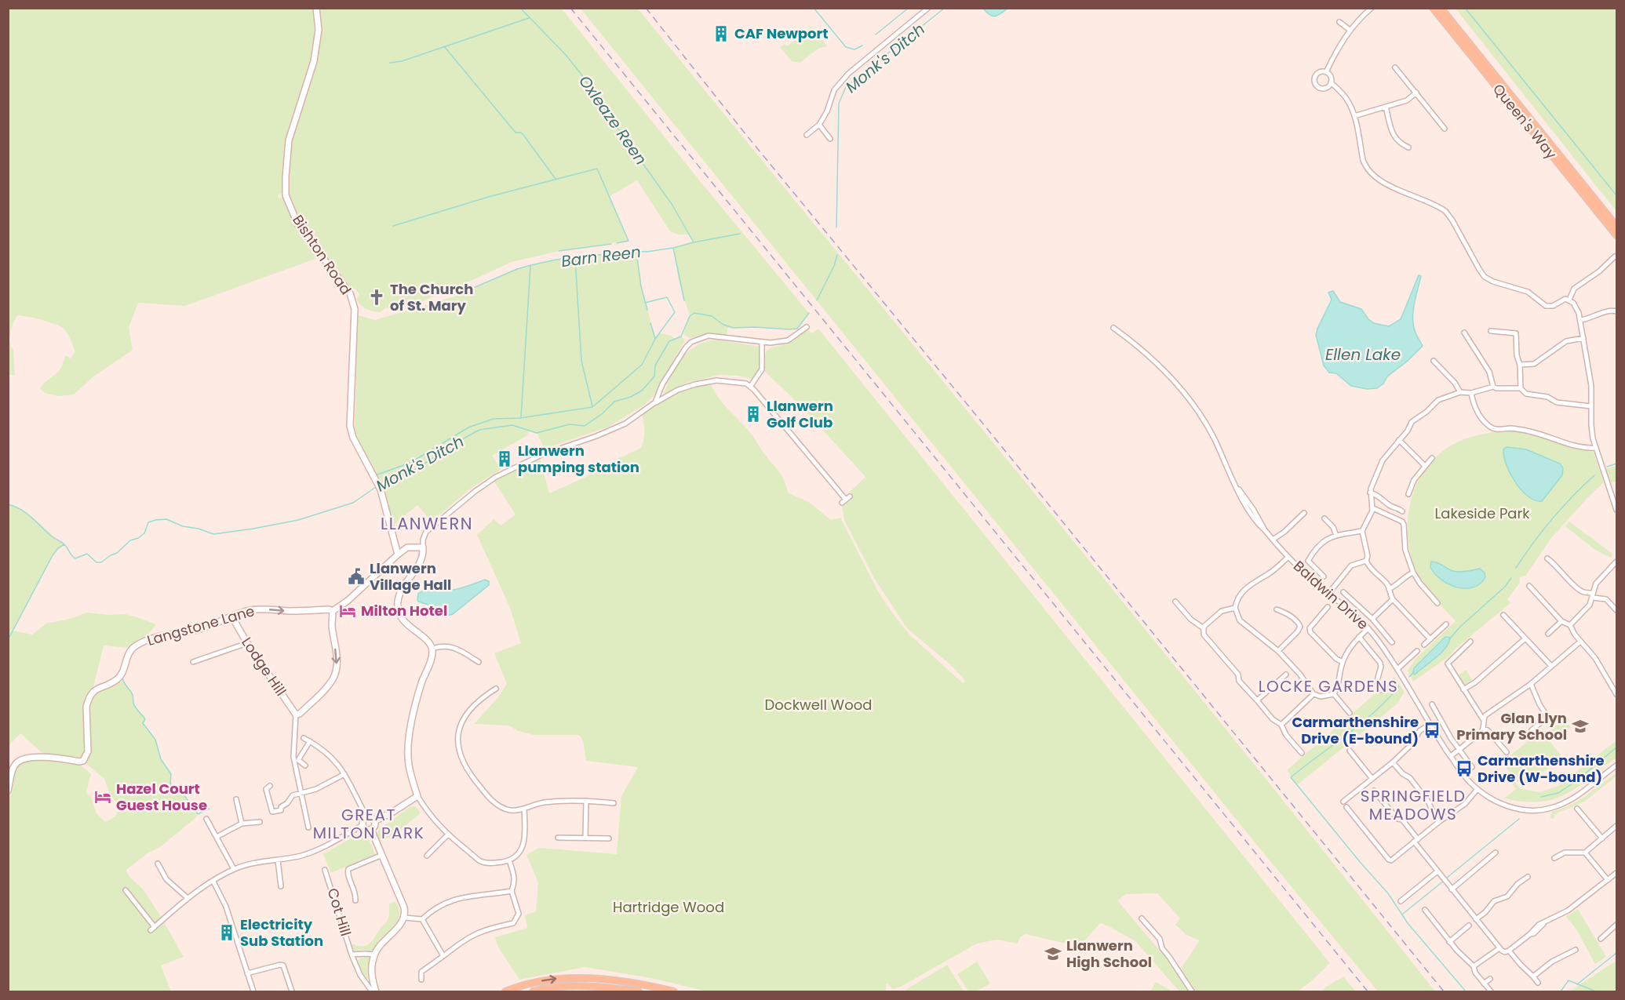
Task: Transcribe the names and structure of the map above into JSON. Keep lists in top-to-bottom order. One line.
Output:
{"streets":{"main road":["Queen's Way"],"street":["Bishton Road","Baldwin Drive","Langstone Lane","Lodge Hill","Cot Hill"]},"crossings":[["Langstone Lane","Lodge Hill"]],"districts":["LLANWERN","LOCKE GARDENS","SPRINGFIELD MEADOWS","GREAT MILTON PARK"],"water":["Monk's Ditch","Oxleaze Reen","Barn Reen","Ellen Lake"],"parks":["Lakeside Park","Dockwell Wood","Hartridge Wood"],"places":{"building":["CAF Newport","Llanwern Golf Club","Llanwern pumping station","Electricity Sub Station"],"church":["The Church of St. Mary"],"public building":["Llanwern Village Hall"],"hotel":["Milton Hotel","Hazel Court Guest House"],"school or university":["Glan Llyn Primary School","Llanwern High School"],"bus stop":["Carmarthenshire Drive (E-bound)","Carmarthenshire Drive (W-bound)"]}}
